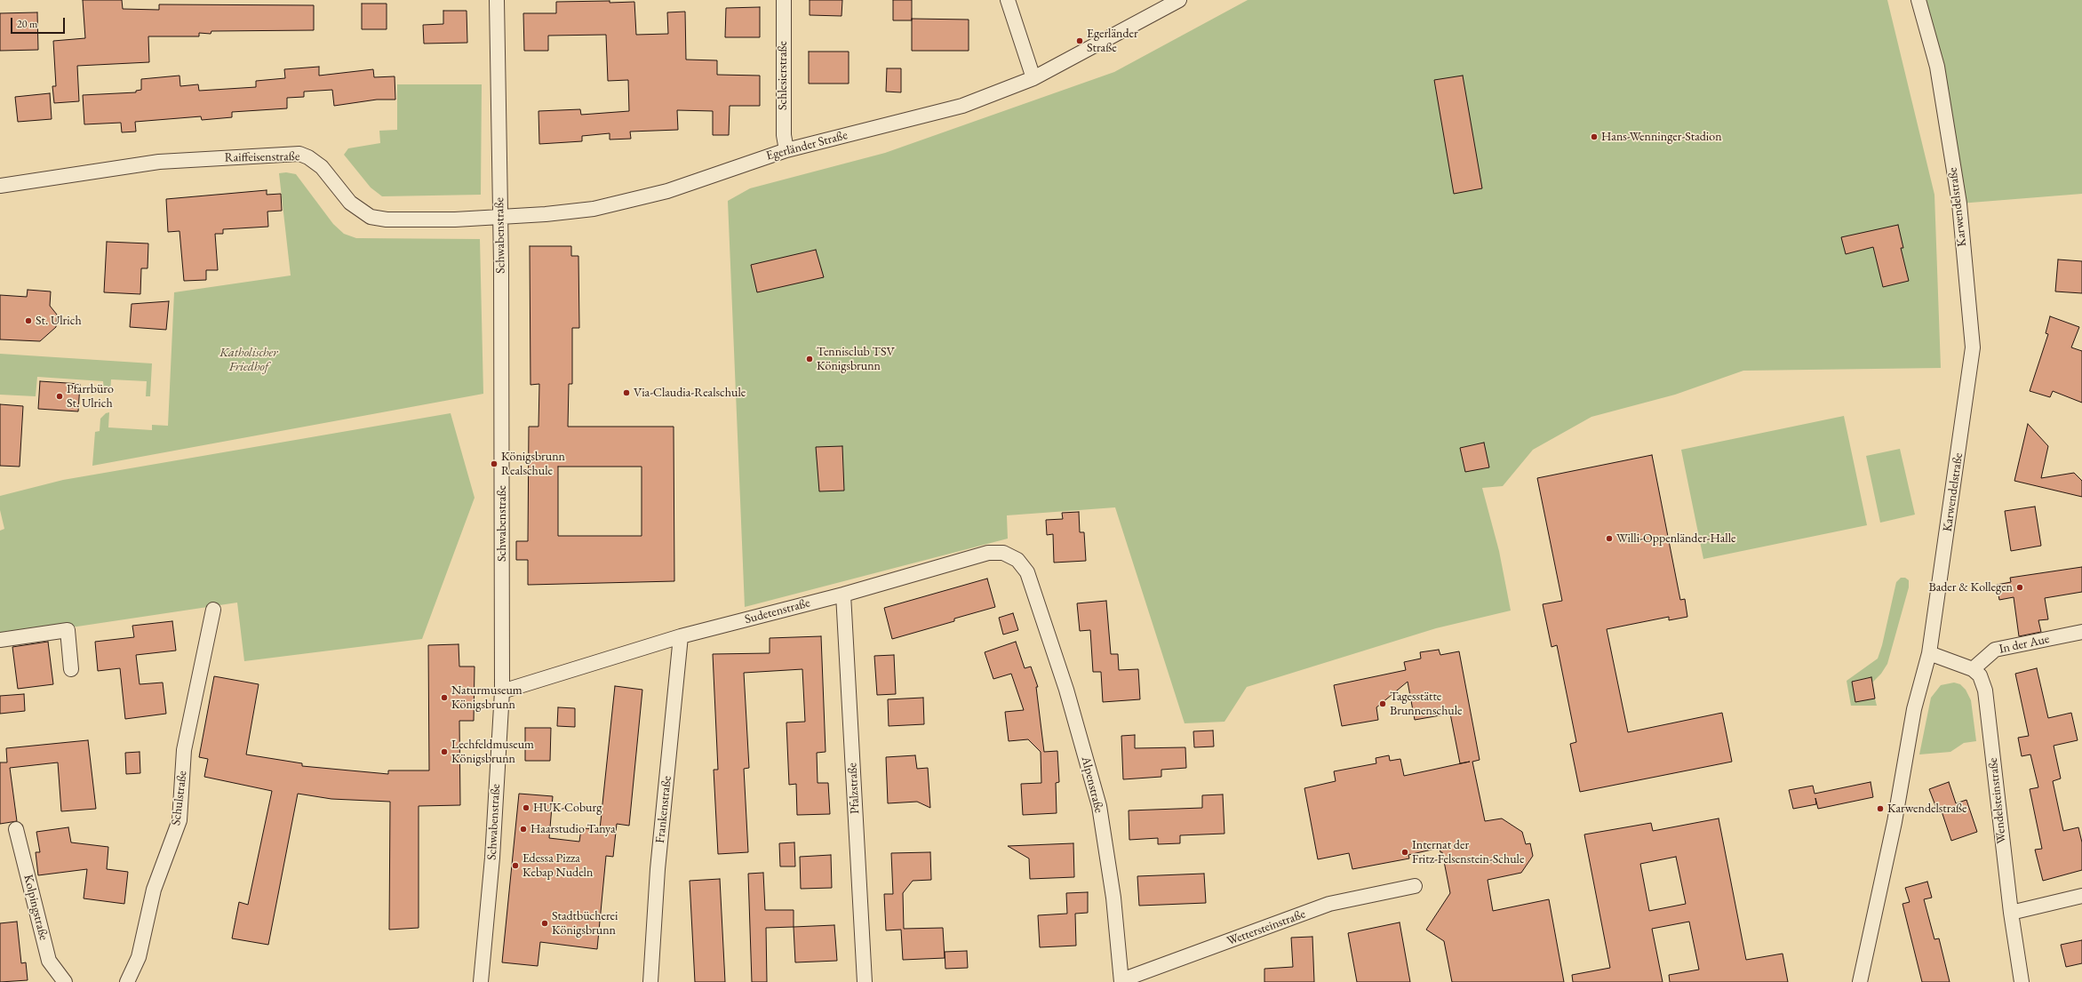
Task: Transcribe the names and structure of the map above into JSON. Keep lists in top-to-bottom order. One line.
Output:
{"streets":{"street":["Schlesierstraße","Egerländer Straße","Raiffeisenstraße","Karwendelstraße","Schwabenstraße","Sudetenstraße","In der Aue","Alpenstraße","Pfalzstraße","Schulstraße","Wendelsteinstraße","Frankenstraße","Kolpingstraße","Wettersteinstraße"]},"crossings":[["Schlesierstraße","Egerländer Straße"],["Egerländer Straße","Raiffeisenstraße"],["Egerländer Straße","Schwabenstraße"],["Raiffeisenstraße","Schwabenstraße"],["Schwabenstraße","Sudetenstraße"],["Sudetenstraße","Alpenstraße"],["Sudetenstraße","Pfalzstraße"],["Sudetenstraße","Frankenstraße"],["In der Aue","Wendelsteinstraße"],["Alpenstraße","Wettersteinstraße"]],"parks":["Katholischer Friedhof"],"places":["Egerländer Straße","Hans-Wenninger-Stadion","St. Ulrich","Tennisclub TSV Königsbrunn","Via-Claudia-Realschule","Pfarrbüro St. Ulrich","Königsbrunn Realschule","Willi-Oppenländer-Halle","Bader & Kollegen","Naturmuseum Königsbrunn","Tagesstätte Brunnenschule","Lechfeldmuseum Königsbrunn","HUK-Coburg","Karwendelstraße","Haarstudio Tanya","Internat der Fritz-Felsenstein-Schule","Edessa Pizza Kebap Nudeln","Stadtbücherei Königsbrunn"],"scale_bar":"20 m"}
